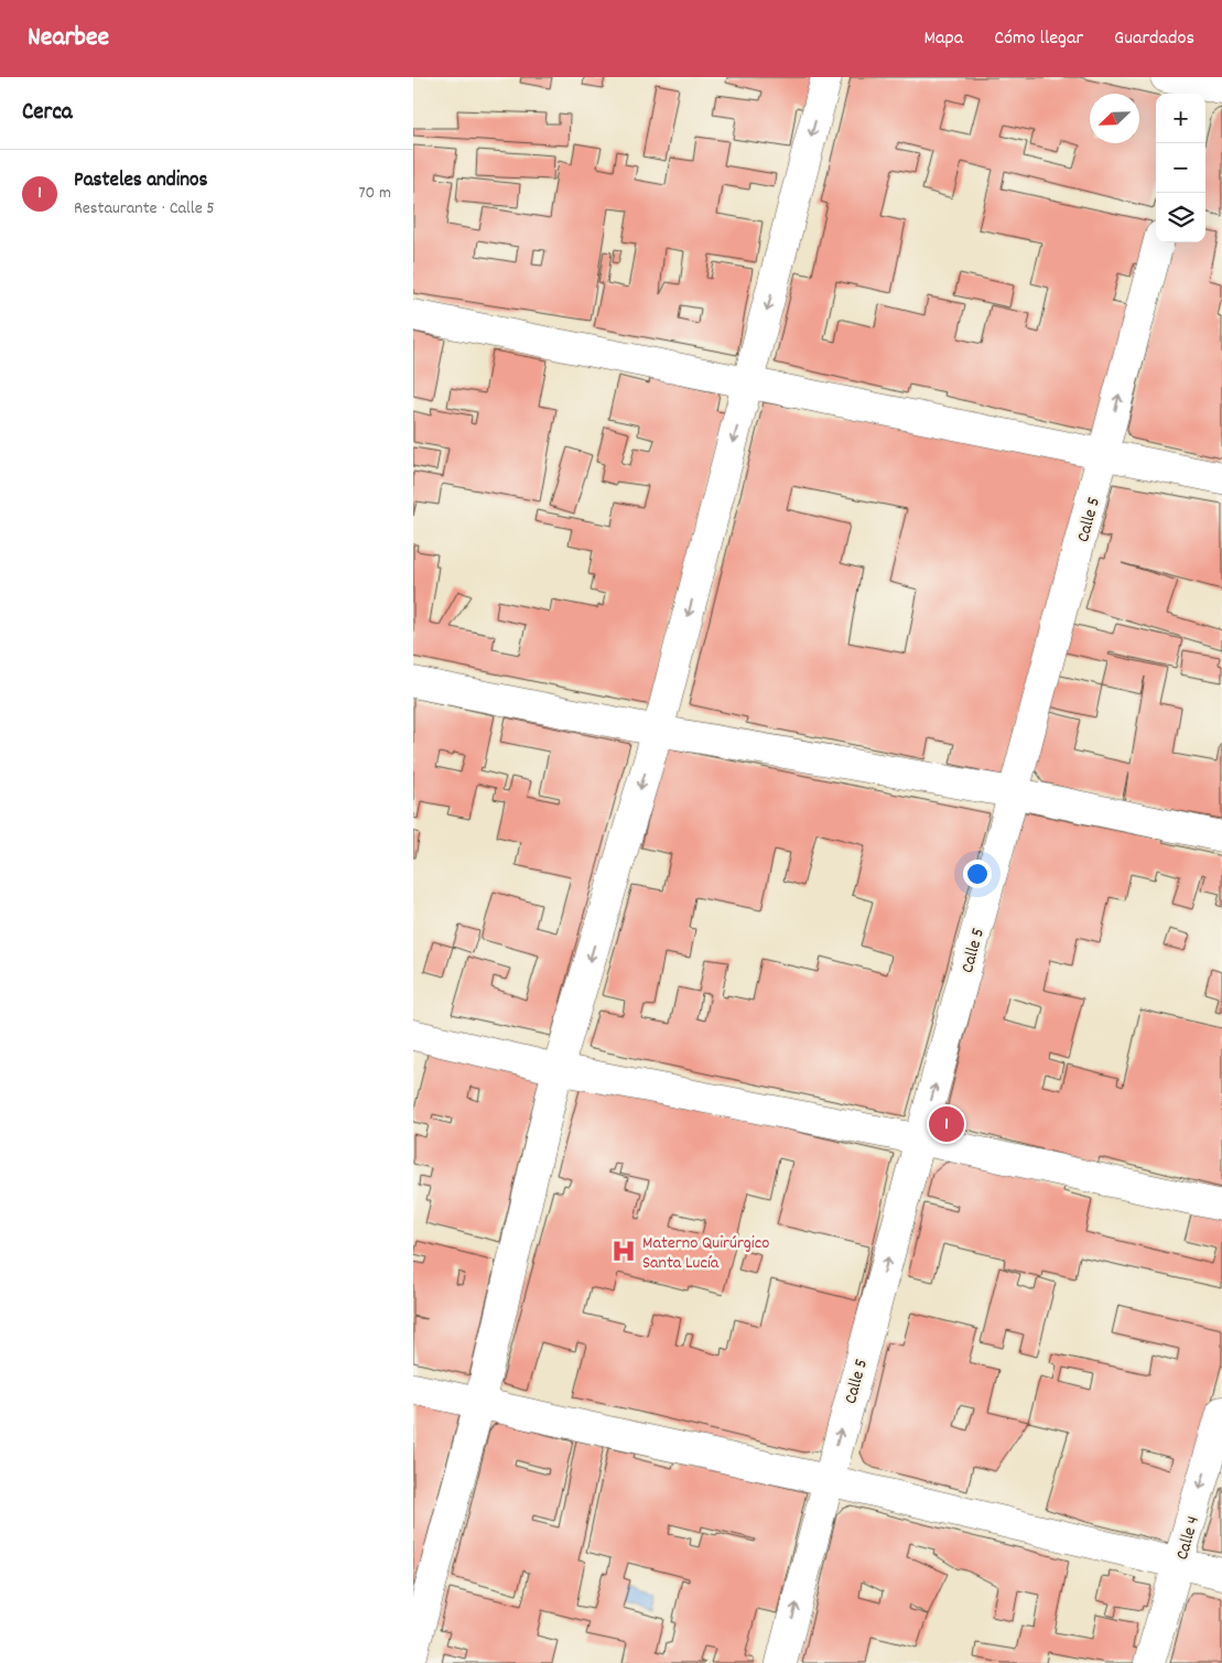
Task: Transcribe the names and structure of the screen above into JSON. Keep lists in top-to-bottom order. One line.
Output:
{"streets":{"street":["Calle 5","Calle 4"]},"one_way":["Calle 5","Calle 4"],"places":{"hospital":["Materno Quirúrgico Santa Lucía"]},"north":"bottom left","page":{"header":"Nearbee","nav":["Mapa","Cómo llegar","Guardados"],"heading":"Cerca","map_buttons":["+","−"],"list":[{"mark":"1","name":"Pasteles andinos","note":"Restaurante · Calle 5","value":"70 m"}],"pins":"1"}}
